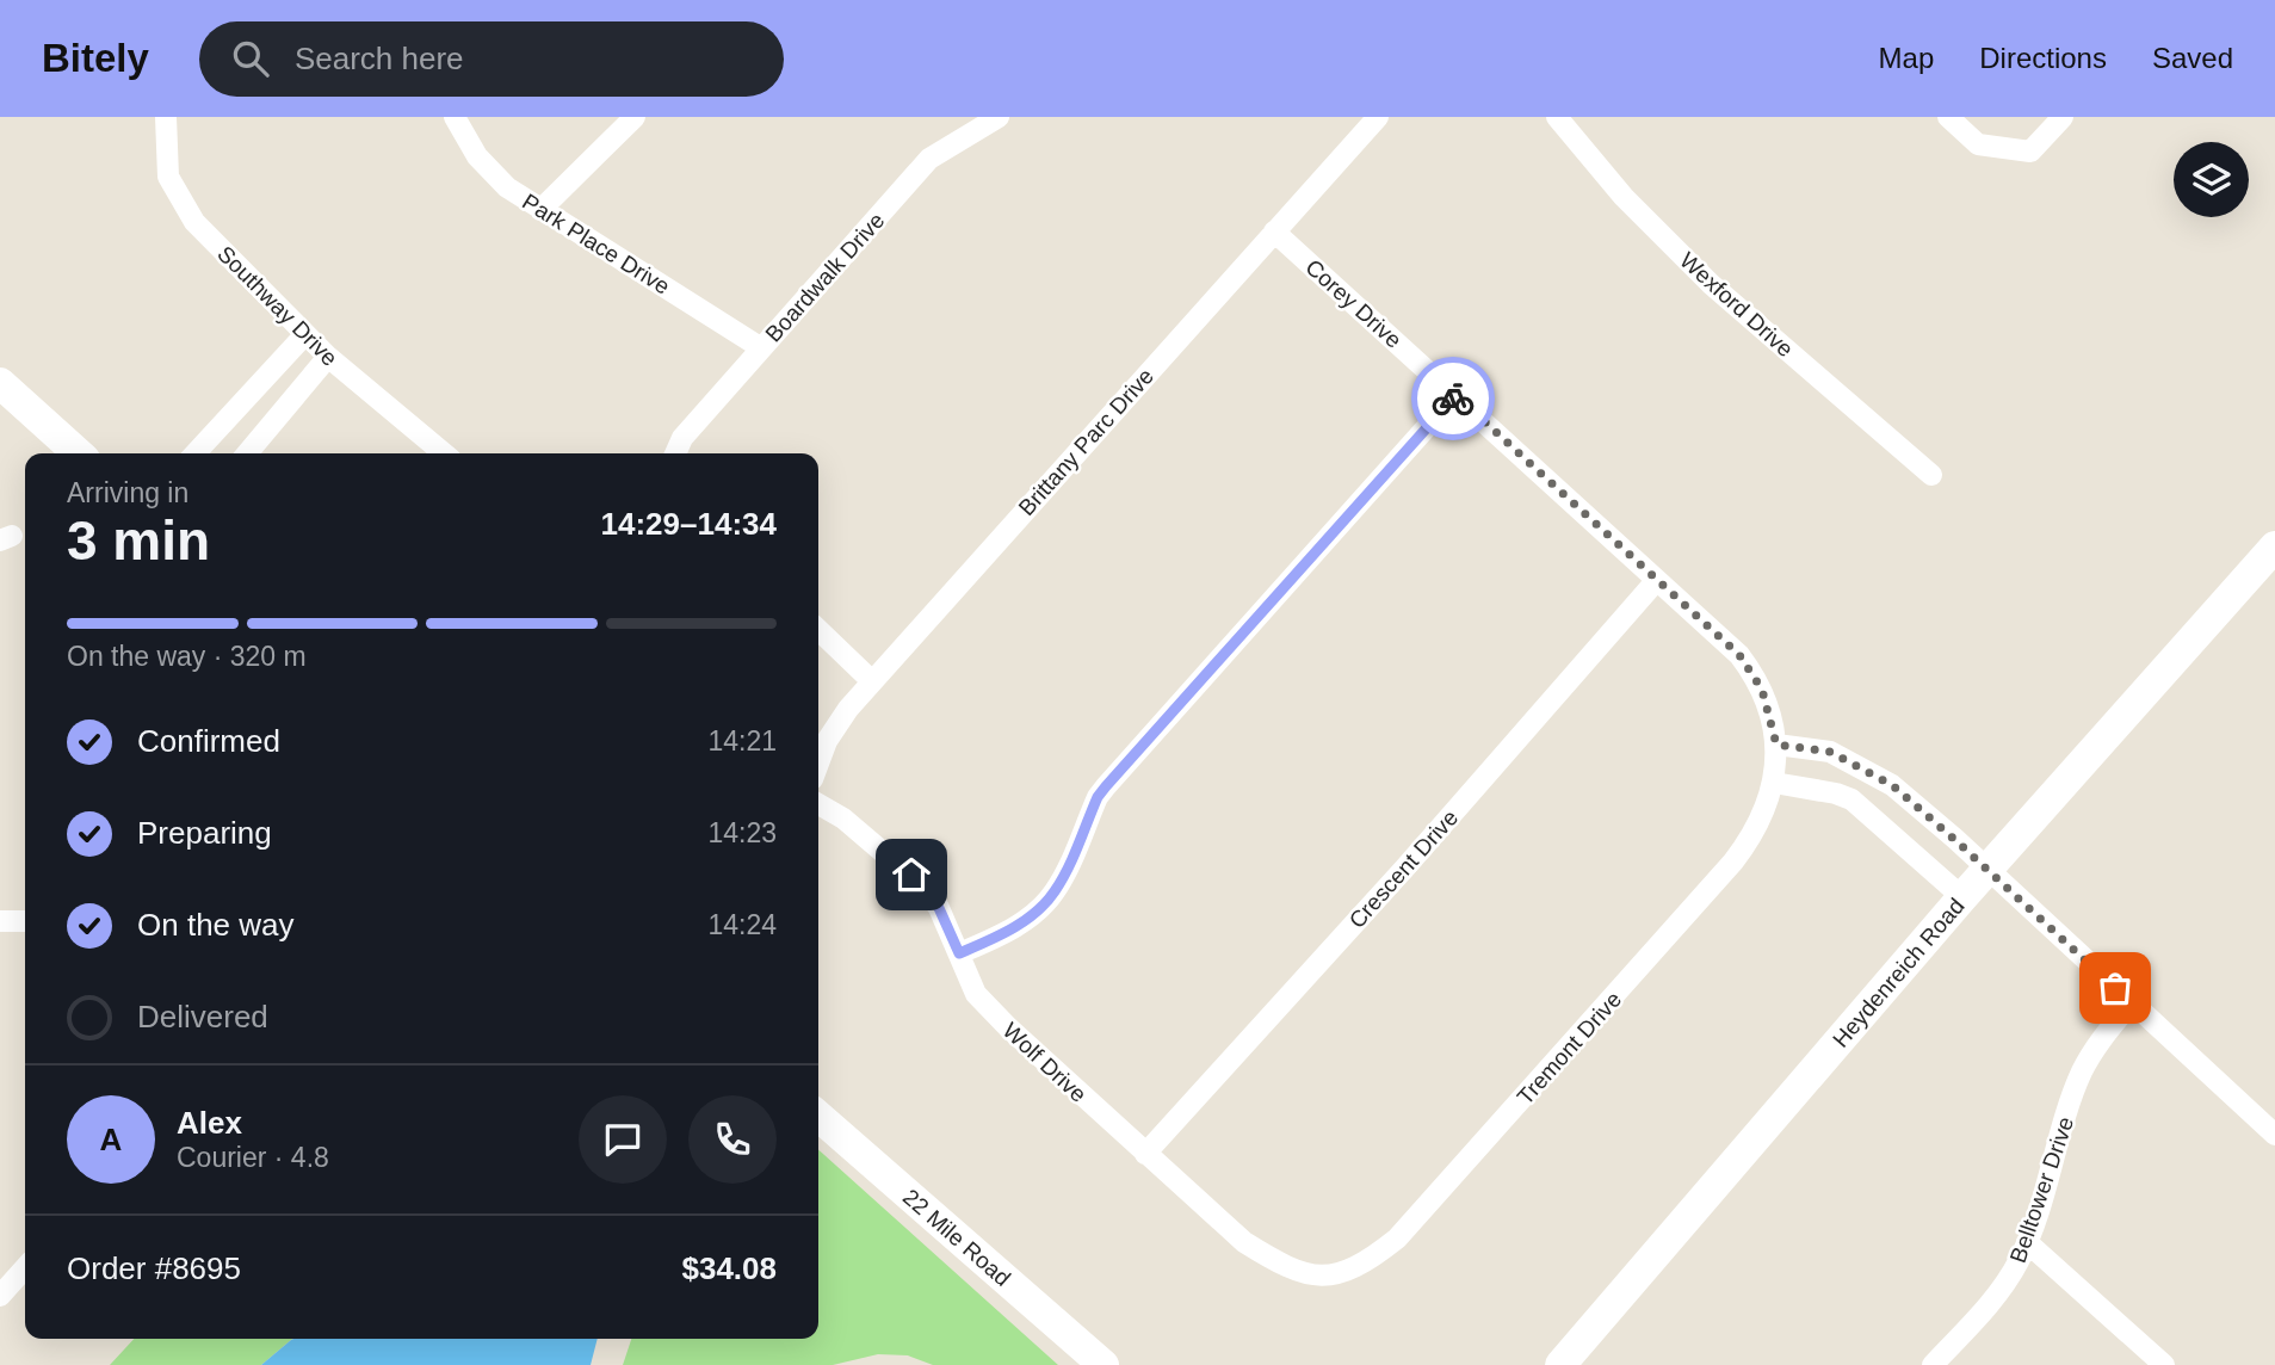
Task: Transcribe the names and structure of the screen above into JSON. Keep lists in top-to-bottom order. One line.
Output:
{"streets":{"street":["Park Place Drive","Boardwalk Drive","Corey Drive","Wexford Drive","Southway Drive","Brittany Parc Drive","Crescent Drive","Heydenreich Road","Tremont Drive","Wolf Drive","Belltower Drive","22 Mile Road"]},"crossings":[["Park Place Drive","Boardwalk Drive"],["Corey Drive","Brittany Parc Drive"],["Corey Drive","Crescent Drive"],["Corey Drive","Tremont Drive"],["Crescent Drive","Wolf Drive"],["Tremont Drive","Wolf Drive"]],"page":{"header":"Bitely","search":"Search here","nav":["Map","Directions","Saved"],"heading":["3 min","Arriving in","14:29–14:34"],"panel":["Alex","Courier · 4.8","Order #8695","$34.08"],"bar":"On the way · 320 m","list":[["Confirmed","14:21"],["Preparing","14:23"],["On the way","14:24"],"Delivered"],"round":"A"}}
